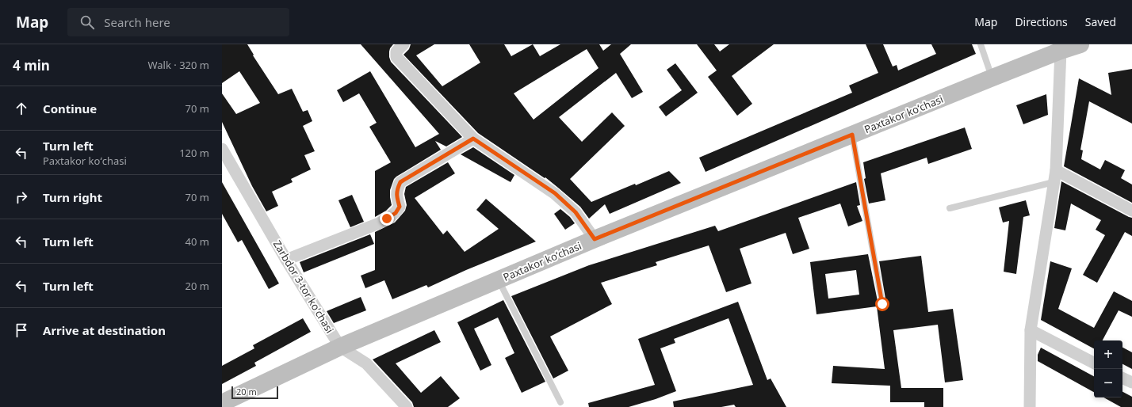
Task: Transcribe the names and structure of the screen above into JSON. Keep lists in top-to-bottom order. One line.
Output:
{"streets":{"main road":["Paxtakor koʻchasi"],"street":["Zarbdor 3-tor koʼchasi"]},"crossings":[["Paxtakor koʻchasi","Zarbdor 3-tor koʼchasi"]],"scale_bar":"20 m","page":{"header":"Map","search":"Search here","nav":["Map","Directions","Saved"],"heading":["4 min","Walk · 320 m"],"list":[["Continue","70 m"],["Turn left","Paxtakor koʻchasi","120 m"],["Turn right","70 m"],["Turn left","40 m"],["Turn left","20 m"],"Arrive at destination"],"map_buttons":["+","−"],"scale":"20 m"}}
